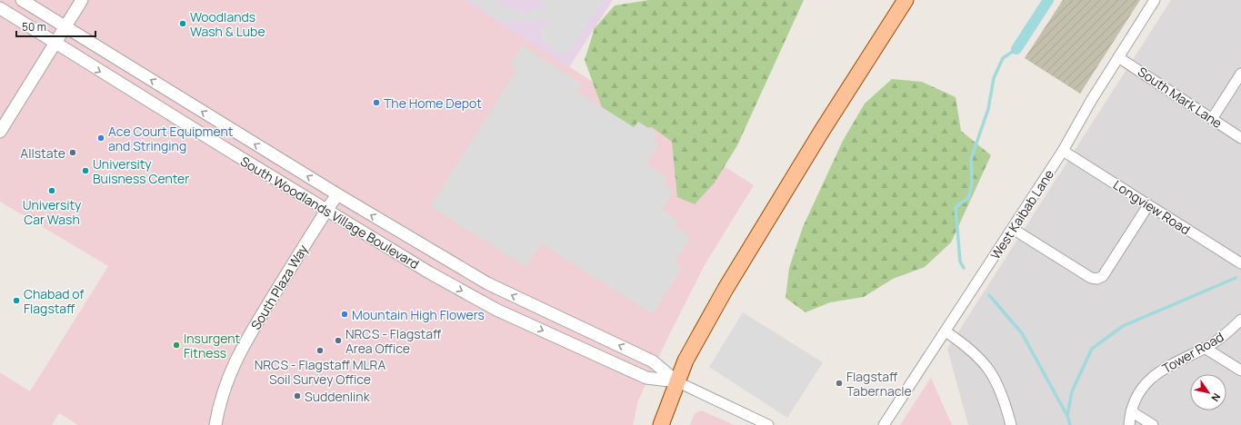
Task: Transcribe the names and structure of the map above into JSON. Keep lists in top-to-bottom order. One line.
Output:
{"streets":{"street":["South Mark Lane","Longview Road","South Woodlands Village Boulevard","West Kaibab Lane","South Plaza Way","Tower Road"]},"crossings":[["South Mark Lane","West Kaibab Lane"],["Longview Road","West Kaibab Lane"],["South Woodlands Village Boulevard","South Plaza Way"]],"places":["Woodlands Wash & Lube","The Home Depot","Ace Court Equipment and Stringing","Allstate","University Buisness Center","University Car Wash","Chabad of Flagstaff","Mountain High Flowers","NRCS - Flagstaff Area Office","Insurgent Fitness","NRCS - Flagstaff MLRA Soil Survey Office","Flagstaff Tabernacle","Suddenlink"],"scale_bar":"50 m","north":"bottom right"}
